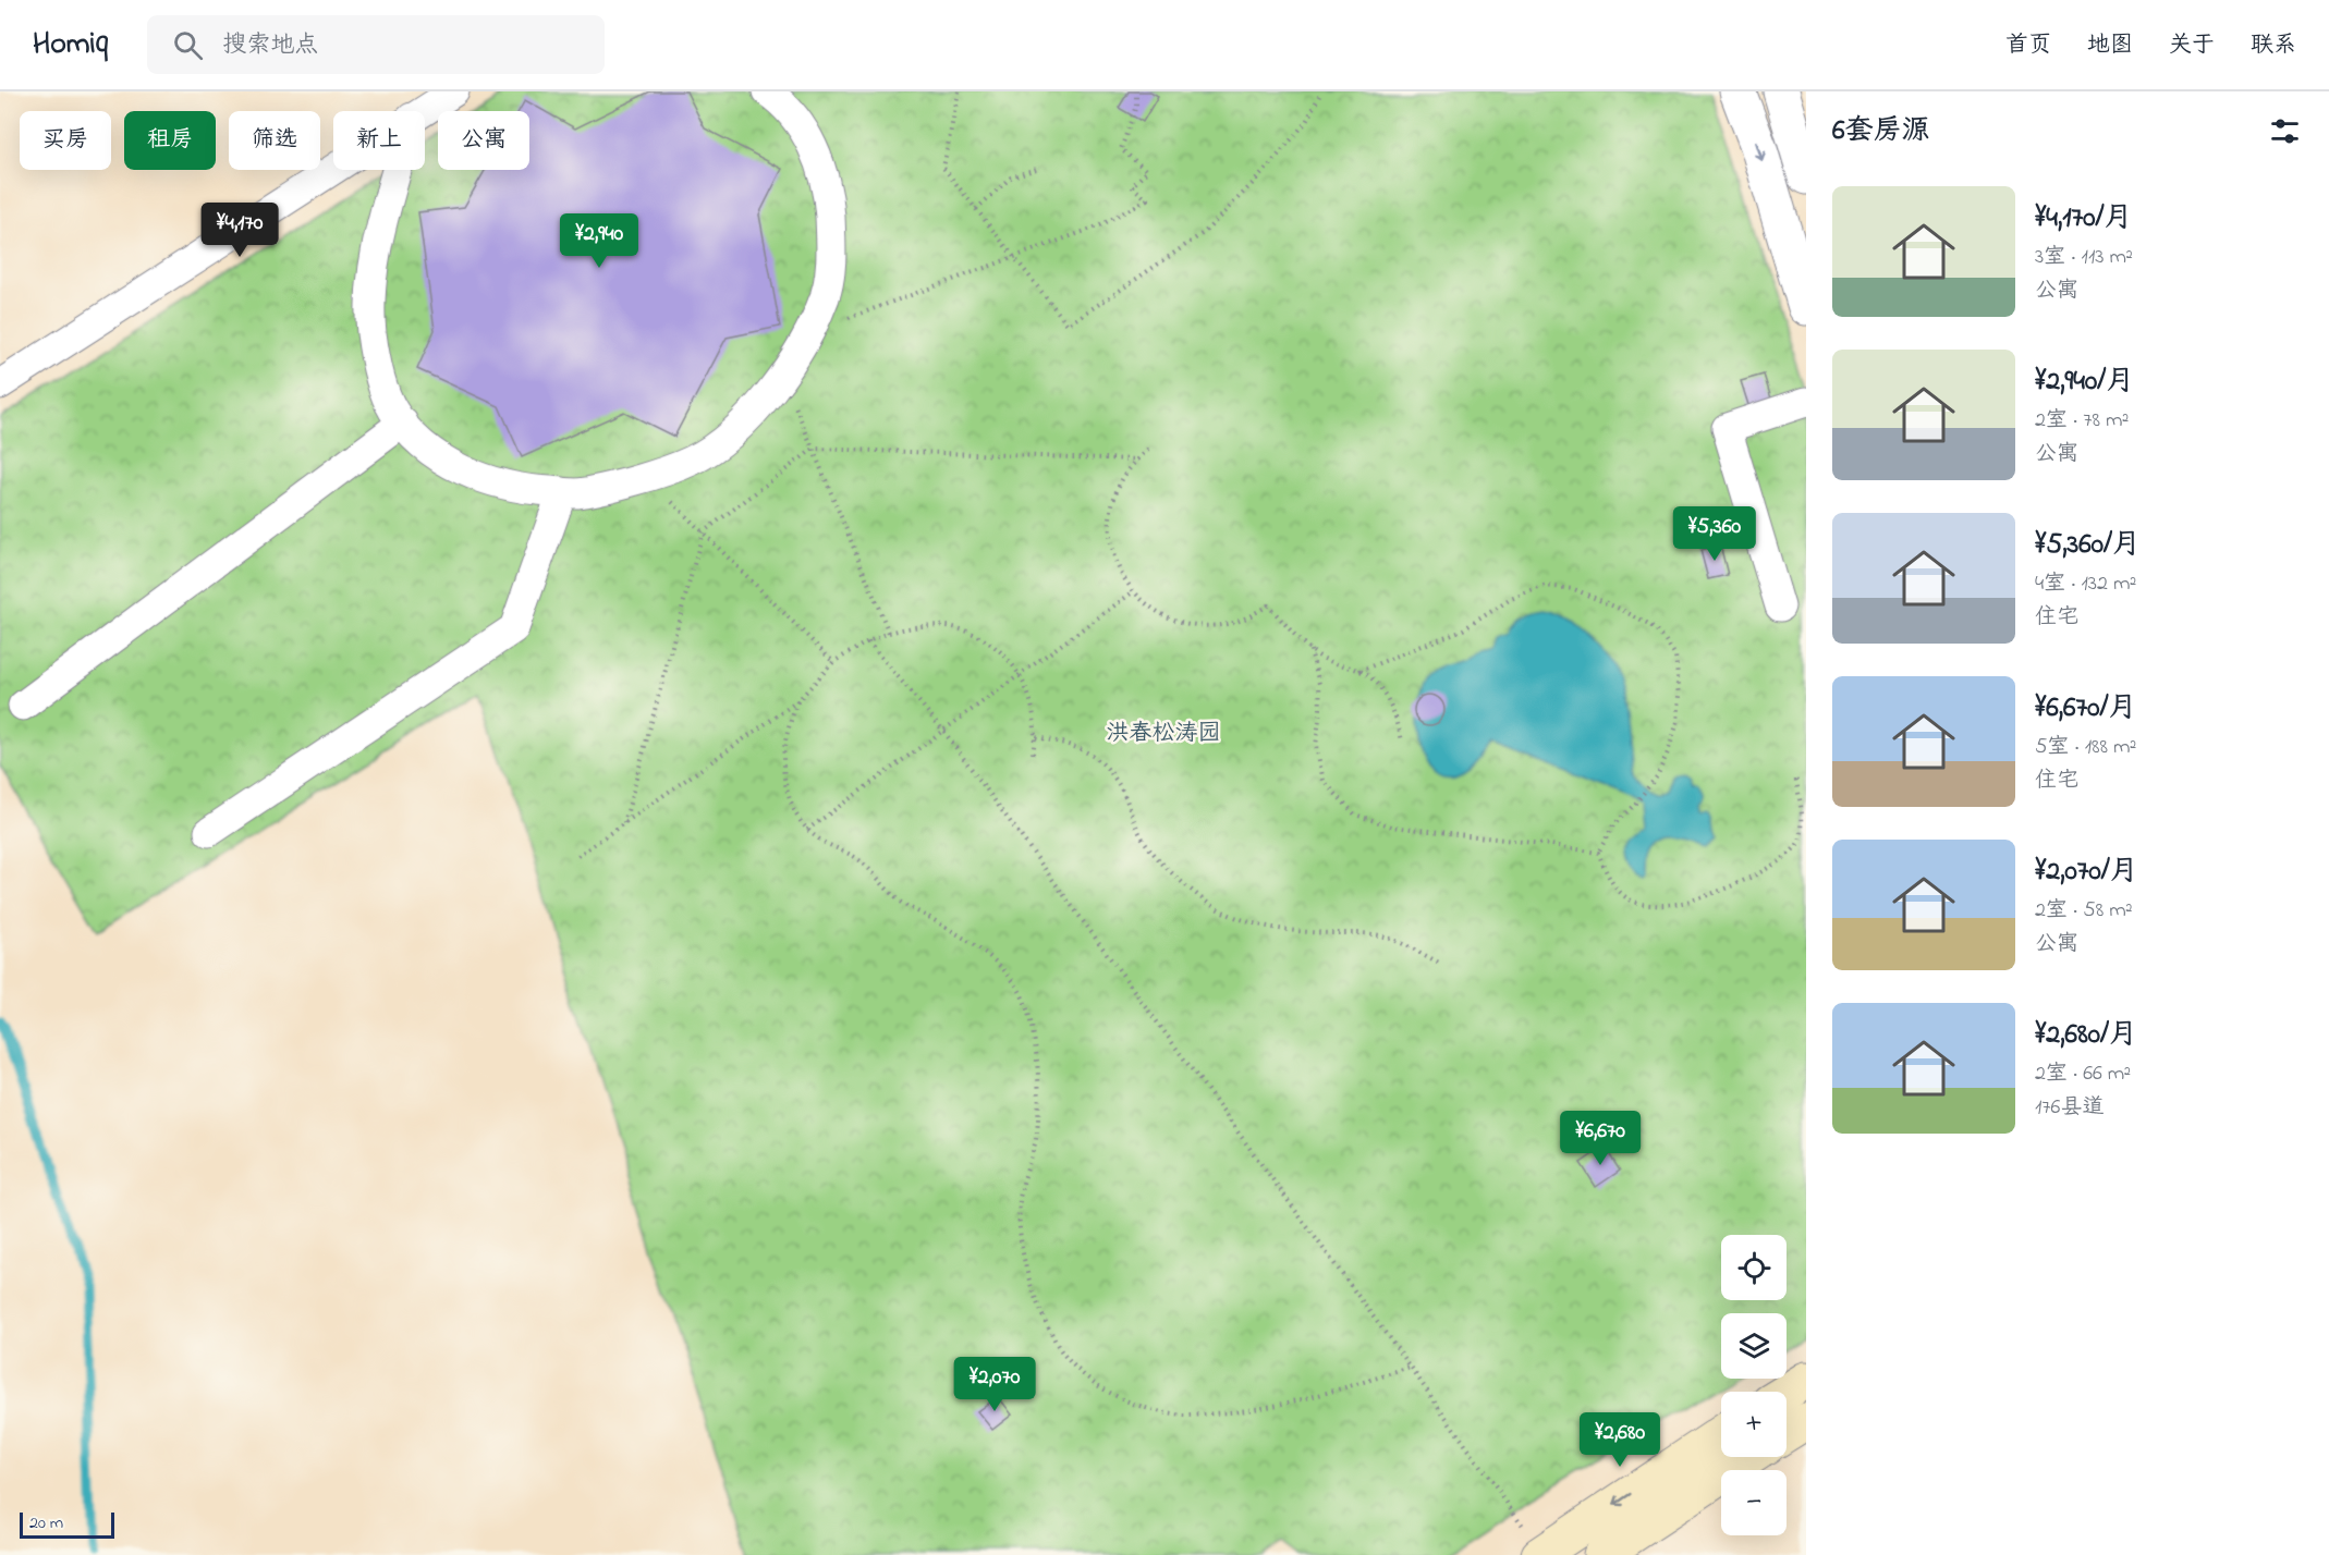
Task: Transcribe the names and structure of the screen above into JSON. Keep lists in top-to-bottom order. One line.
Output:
{"parks":["洪春松涛园"],"scale_bar":"20 m","page":{"header":"Homiq","search":"搜索地点","nav":["首页","地图","关于","联系"],"heading":"6套房源","chip":["买房","租房","筛选","新上","公寓"],"list":[{"name":"¥4,170/月","note":"3室 · 113 m² · 公寓"},{"name":"¥2,940/月","note":"2室 · 78 m² · 公寓"},{"name":"¥5,360/月","note":"4室 · 132 m² · 住宅"},{"name":"¥6,670/月","note":"5室 · 188 m² · 住宅"},{"name":"¥2,070/月","note":"2室 · 58 m² · 公寓"},{"name":"¥2,680/月","note":"2室 · 66 m² · 176县道"}],"price":["¥4,170","¥2,940","¥5,360","¥6,670","¥2,070","¥2,680"],"map_buttons":["+","−"],"scale":"20 m"}}
